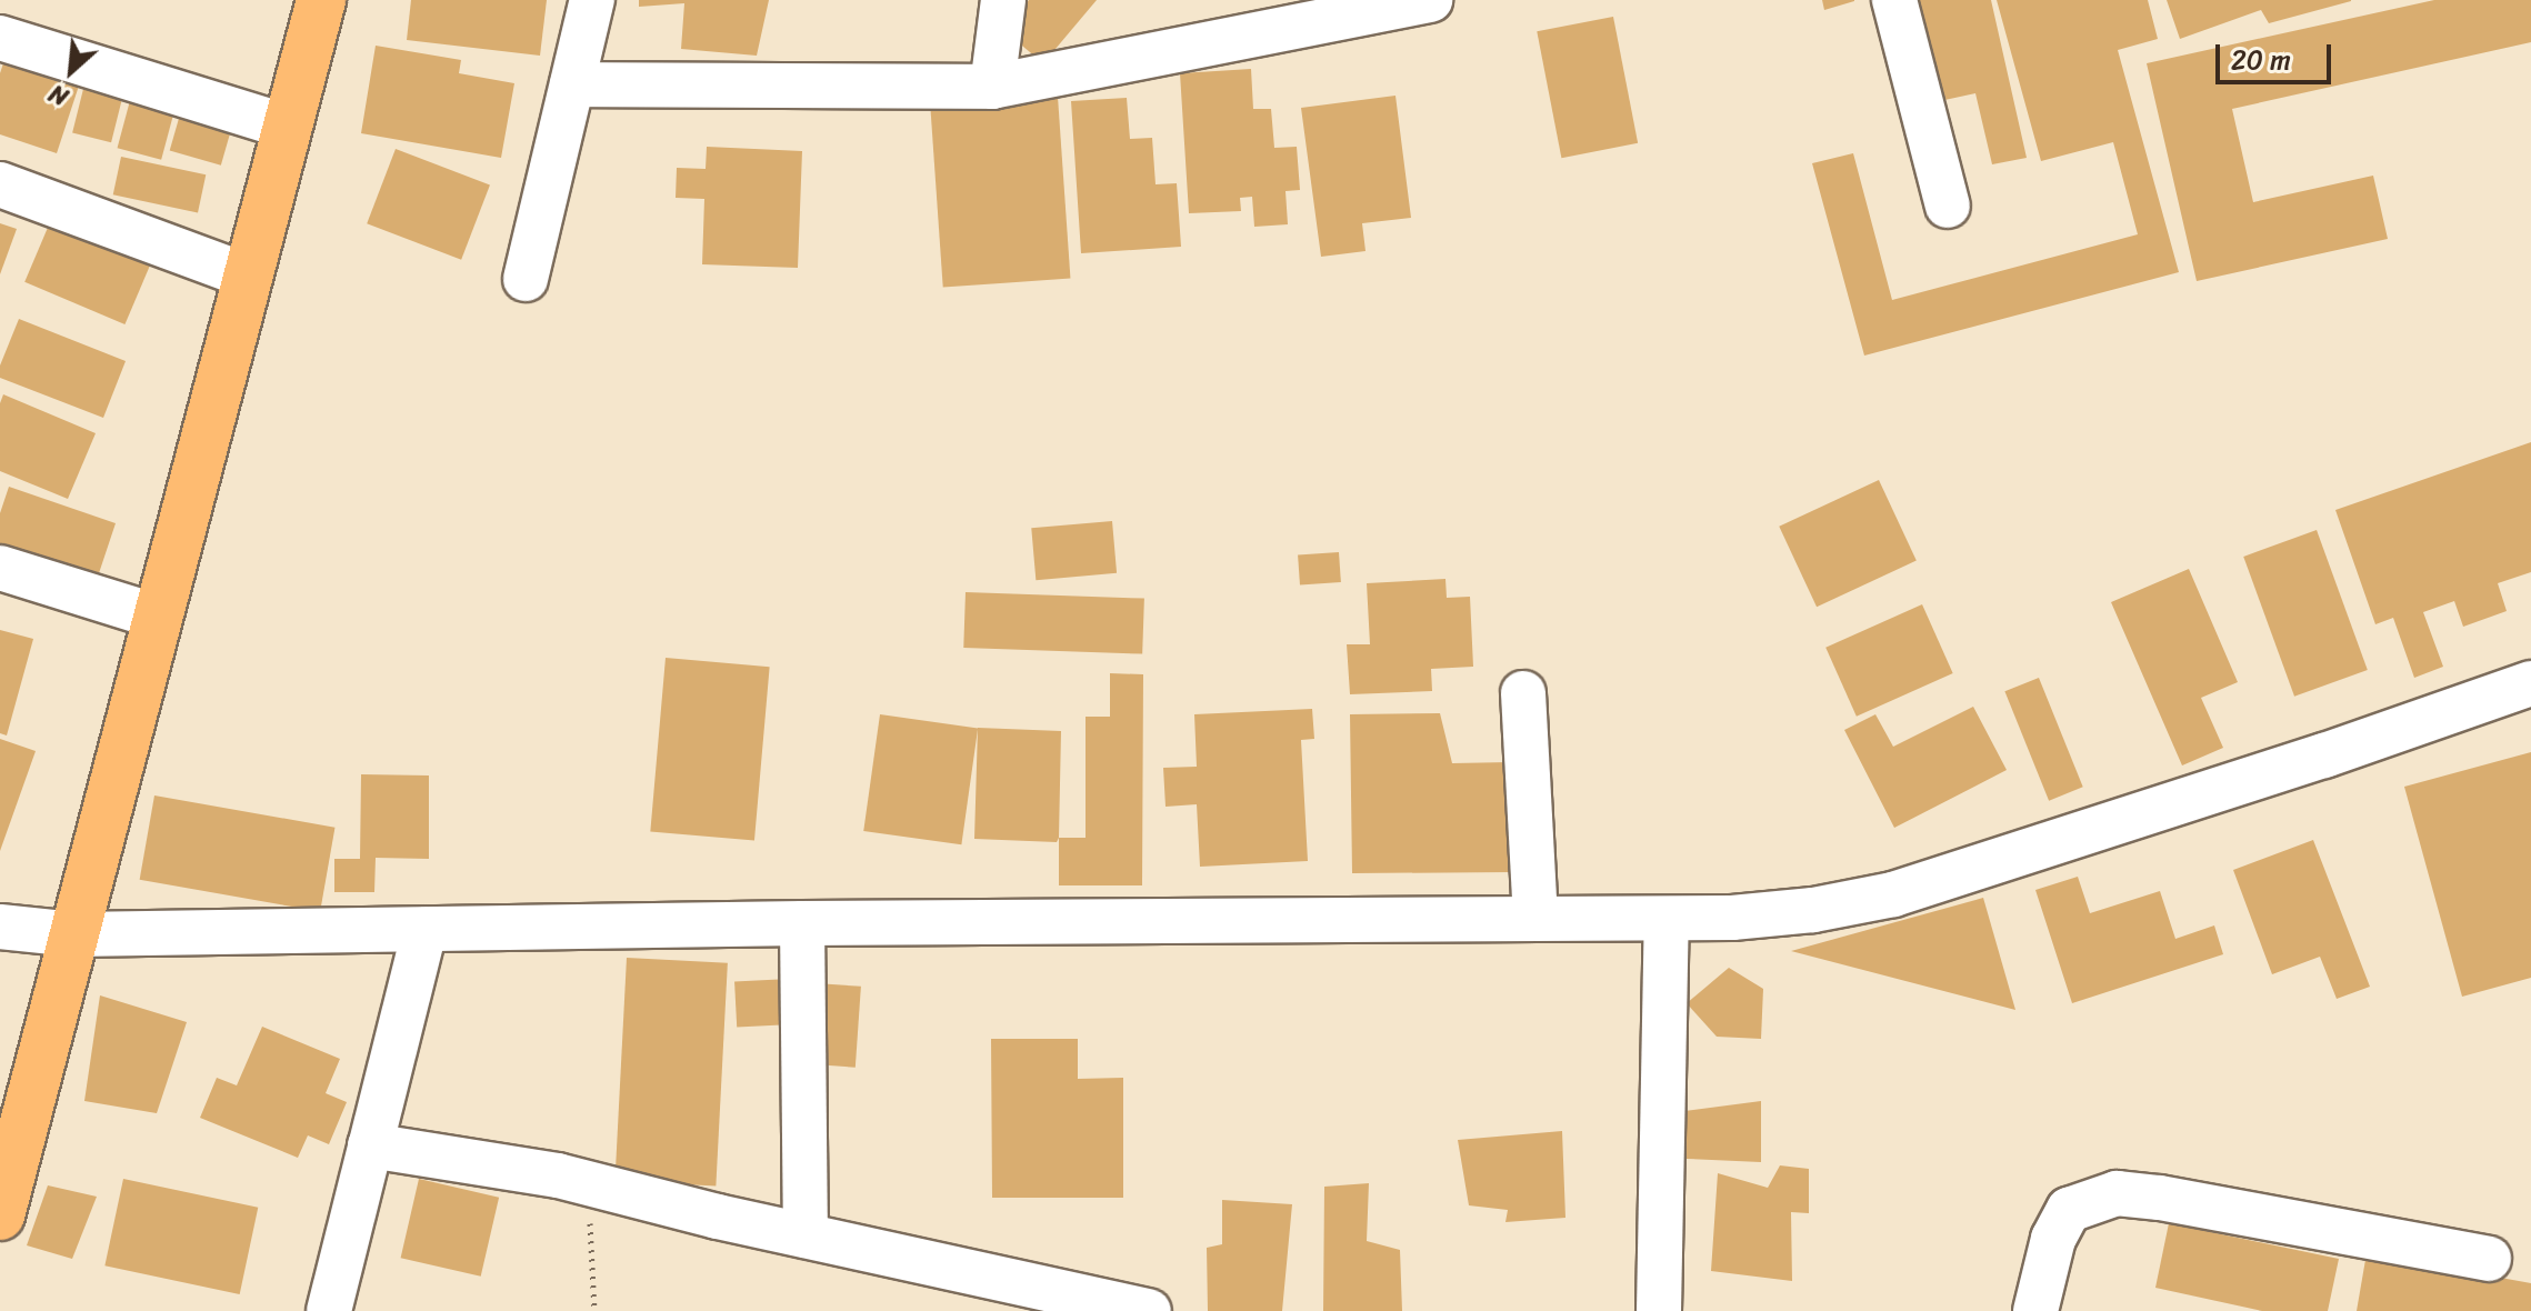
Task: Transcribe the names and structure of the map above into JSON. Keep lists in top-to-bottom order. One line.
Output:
{"scale_bar":"20 m","north":"bottom left"}
